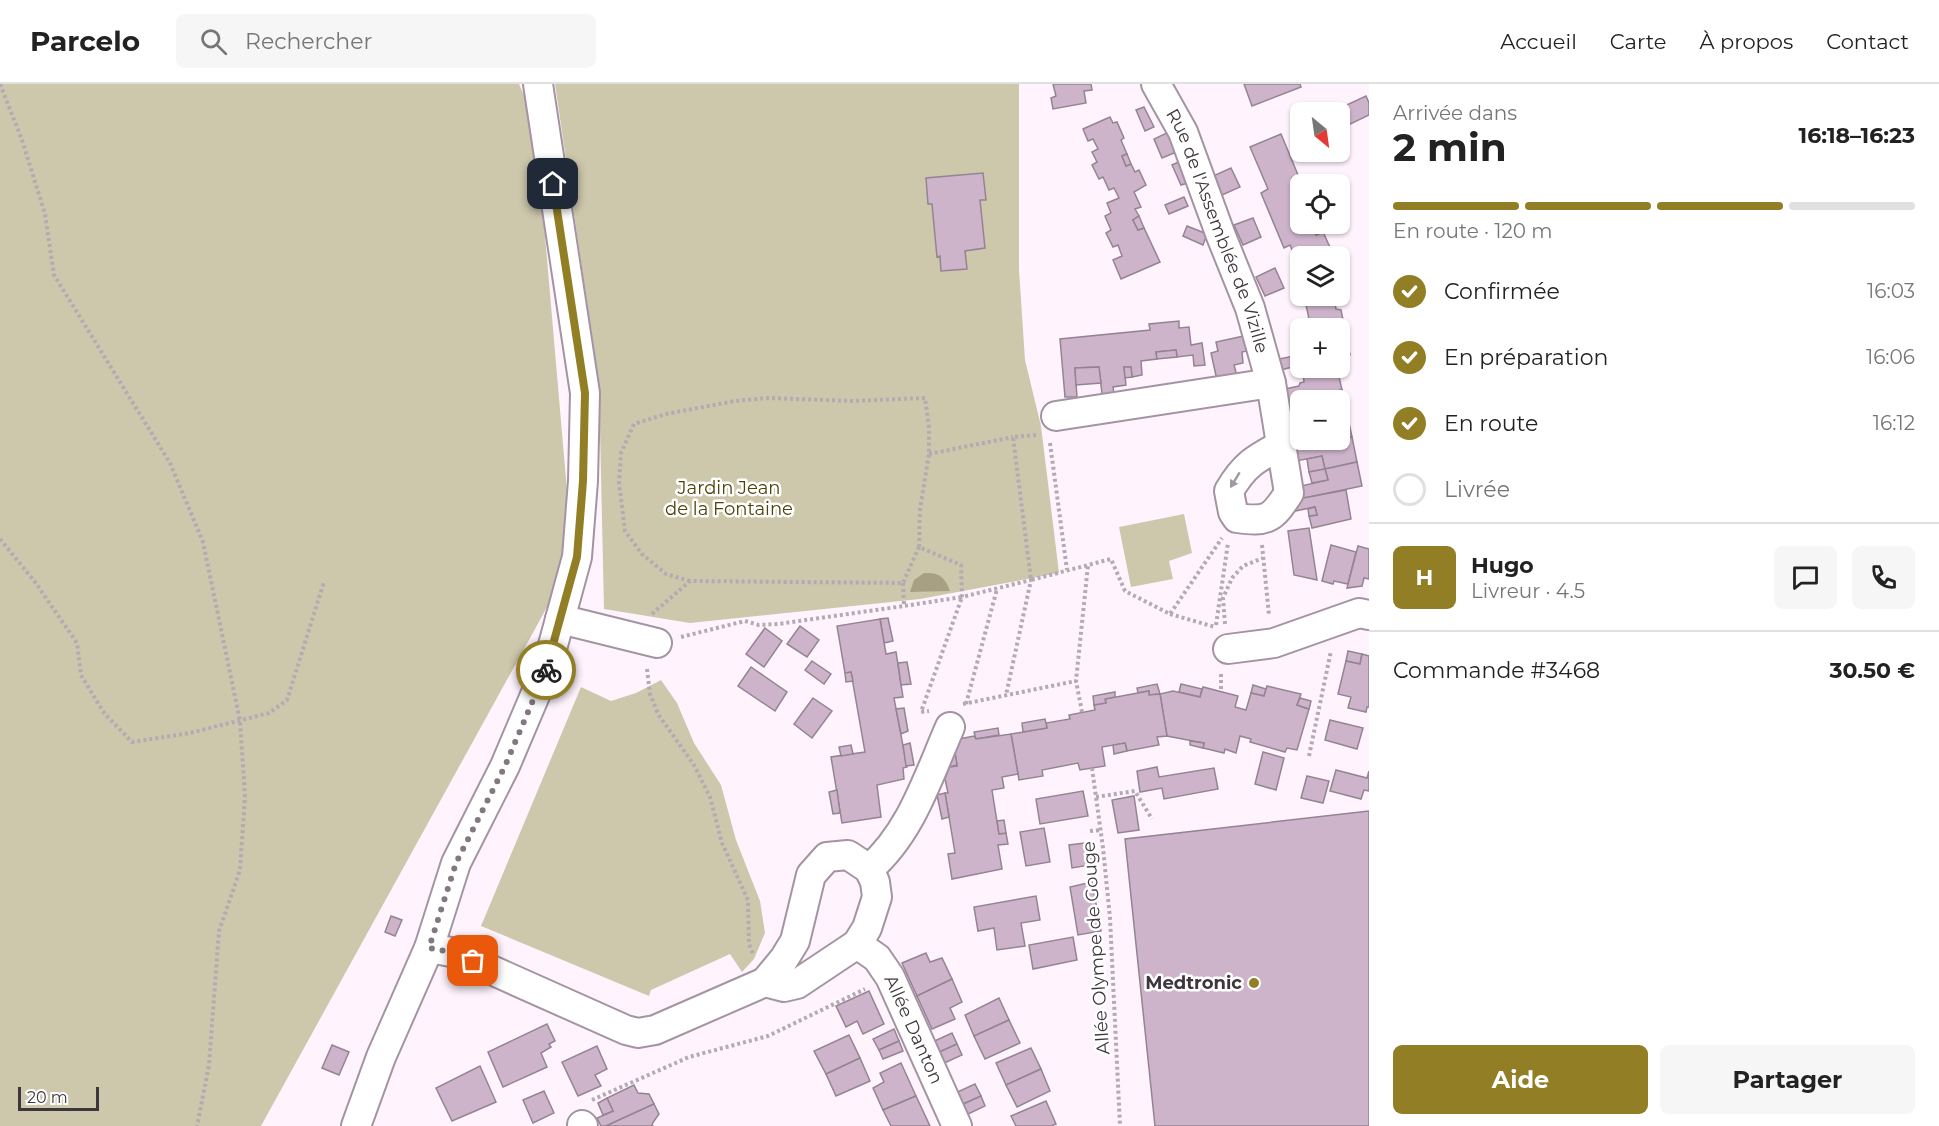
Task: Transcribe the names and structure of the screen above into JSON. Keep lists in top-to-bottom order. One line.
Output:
{"streets":{"street":["Rue de l'Assemblée de Vizille","Allée Danton"],"path":["Allée Olympe de Gouge"]},"parks":["Jardin Jean de la Fontaine"],"places":["Medtronic"],"scale_bar":"20 m","north":"bottom right","page":{"header":"Parcelo","search":"Rechercher","nav":["Accueil","Carte","À propos","Contact"],"heading":["2 min","Arrivée dans","16:18–16:23"],"panel":["Hugo","Livreur · 4.5","Commande #3468","30.50 €"],"map_buttons":["+","−"],"bar":"En route · 120 m","list":[["Confirmée","16:03"],["En préparation","16:06"],["En route","16:12"],"Livrée"],"round":"H","buttons":["Aide","Partager"],"scale":"20 m"}}
